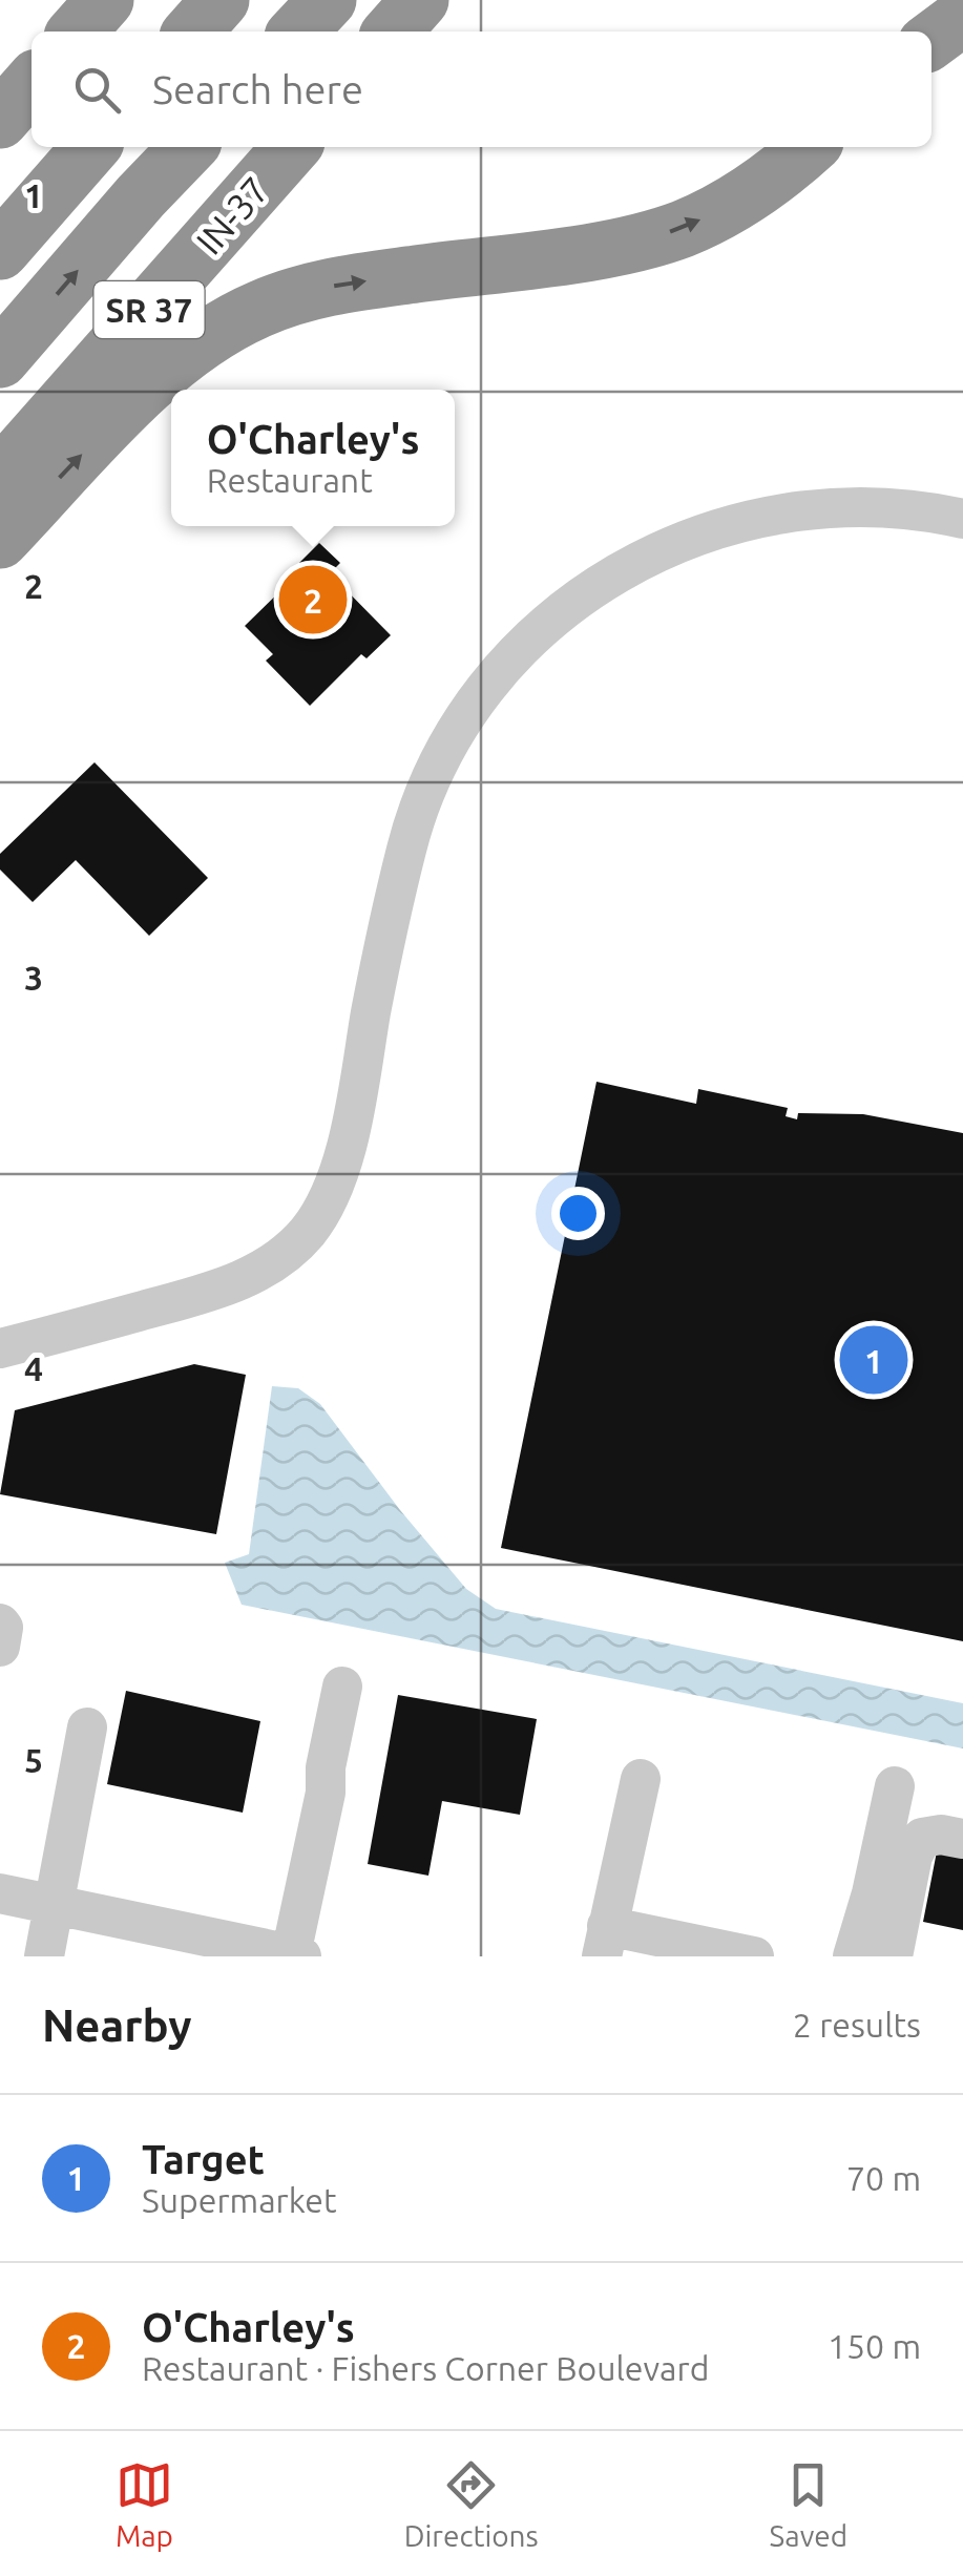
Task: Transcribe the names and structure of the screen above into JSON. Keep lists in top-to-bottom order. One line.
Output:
{"streets":{"highway":["IN-37","SR 37"]},"page":{"search":"Search here","popup":["O'Charley's","Restaurant"],"pins":["2","1"],"heading":["Nearby","2 results"],"list":[{"mark":"1","name":"Target","note":"Supermarket","value":"70 m"},{"mark":"2","name":"O'Charley's","note":"Restaurant · Fishers Corner Boulevard","value":"150 m"}],"nav":["Map","Directions","Saved"]},"grid":{"rows":["1","2","3","4","5"]}}
